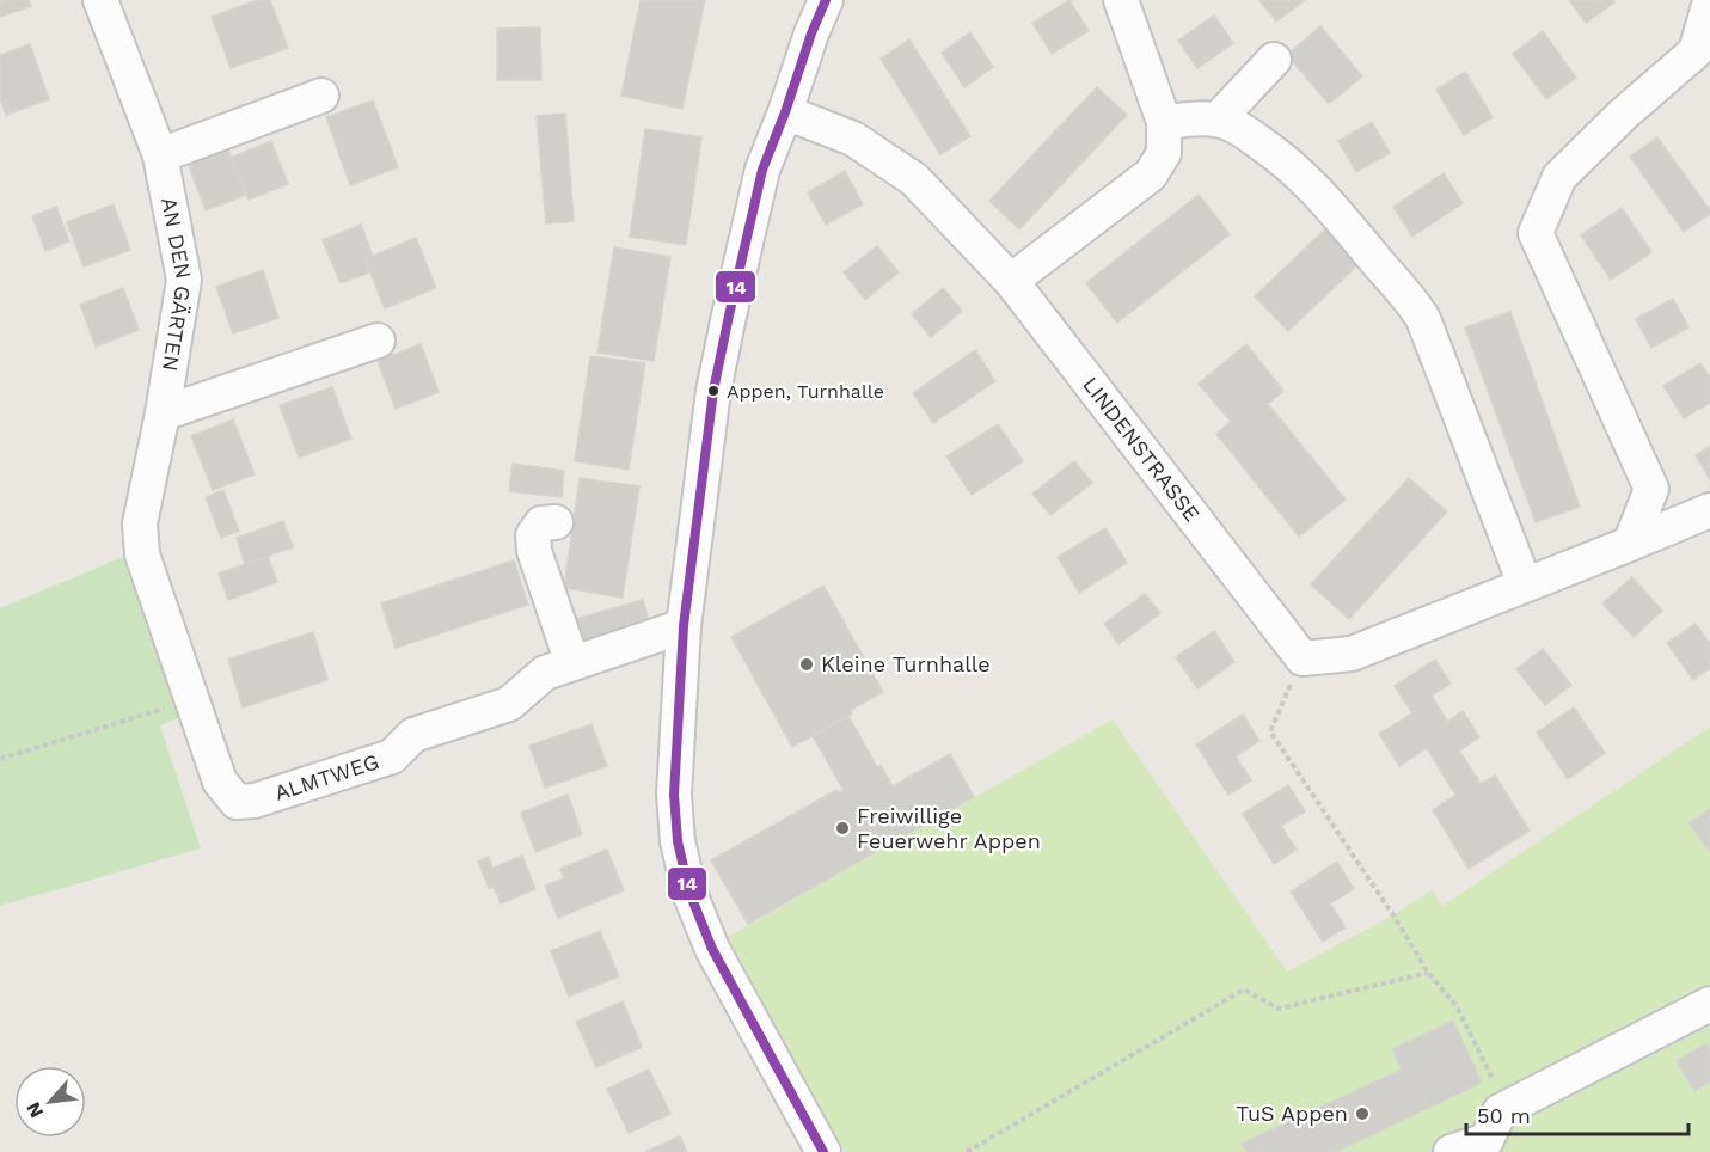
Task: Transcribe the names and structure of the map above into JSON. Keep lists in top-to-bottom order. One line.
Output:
{"streets":{"street":["AN DEN GÄRTEN","LINDENSTRASSE","ALMTWEG"]},"crossings":[["AN DEN GÄRTEN","ALMTWEG"]],"places":["Appen, Turnhalle","Kleine Turnhalle","Freiwillige Feuerwehr Appen","TuS Appen"],"lines":["transit line 14"],"scale_bar":"50 m","north":"bottom left"}
